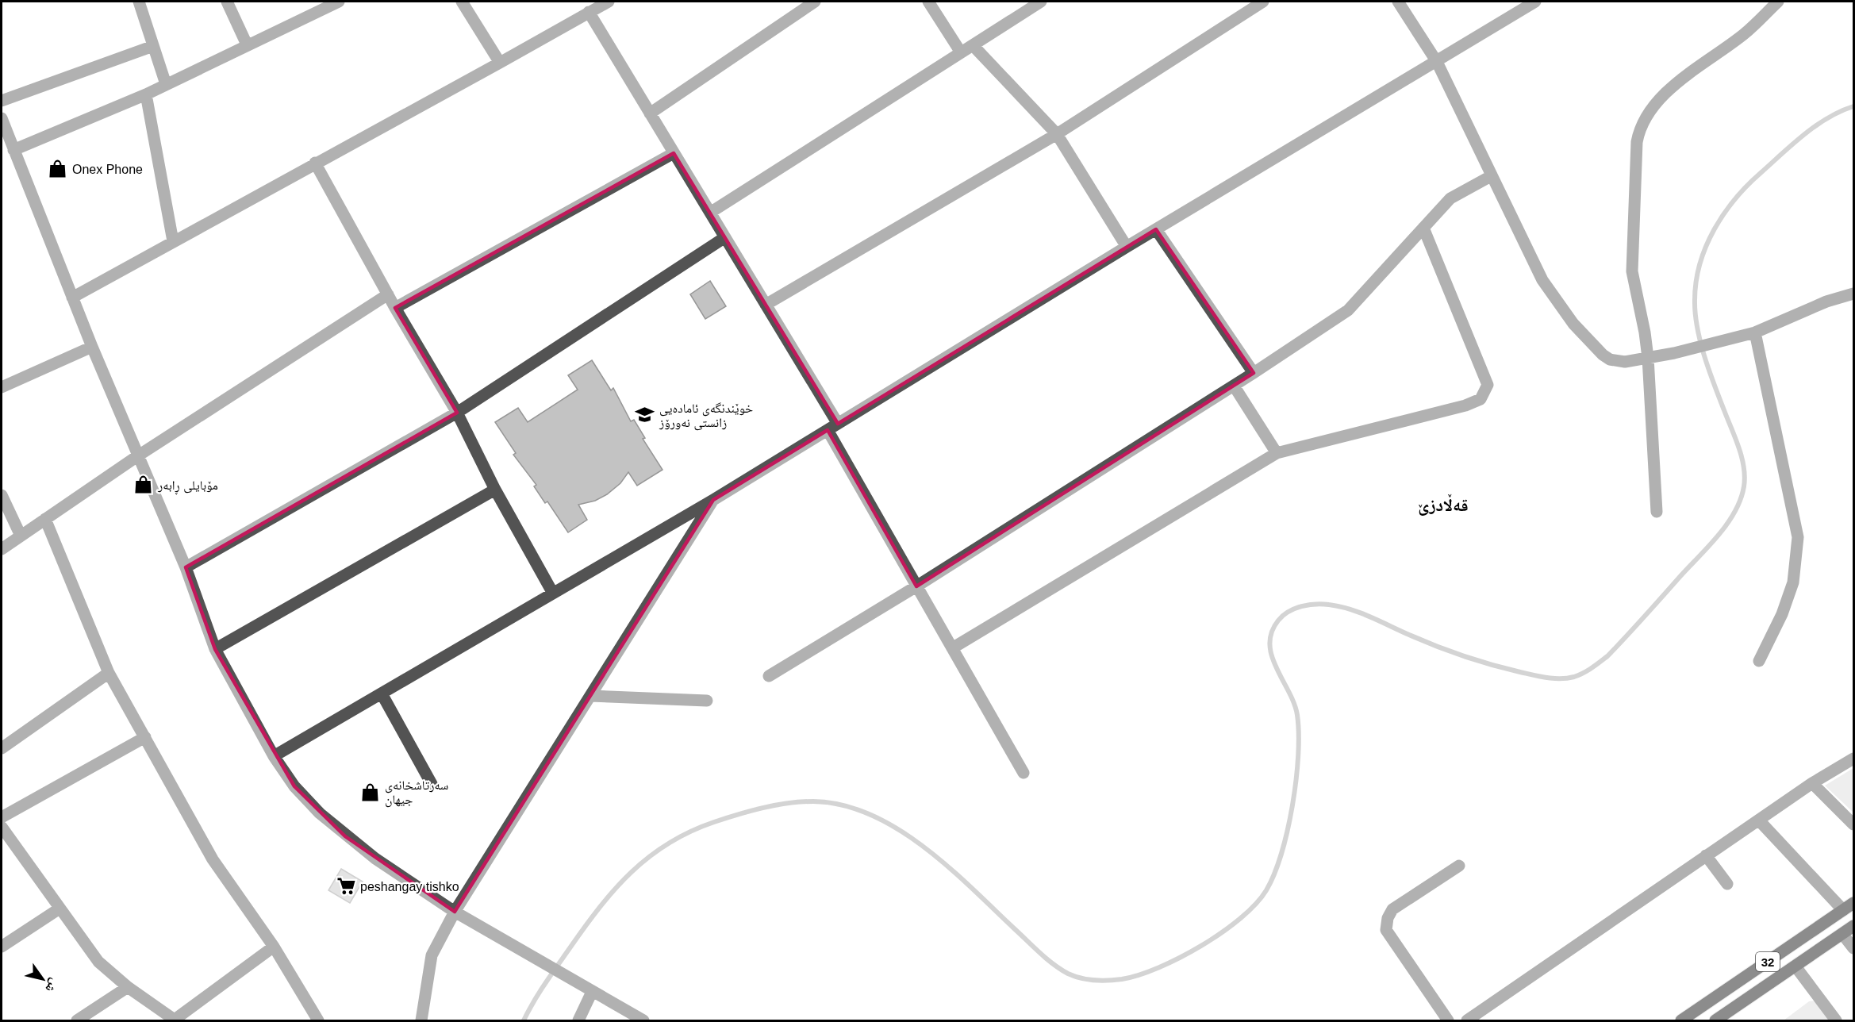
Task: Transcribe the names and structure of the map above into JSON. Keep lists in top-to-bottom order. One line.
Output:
{"streets":{"main road":["32"]},"districts":["قەڵادزێ"],"places":{"shop":["Onex Phone","مۆبایلی ڕابەر","سەرتاشخانەی جیهان"],"school or university":["خوێندنگەی ئامادەیی زانستی نەورۆز"],"supermarket":["peshangay tishko"]},"north":"bottom right"}
